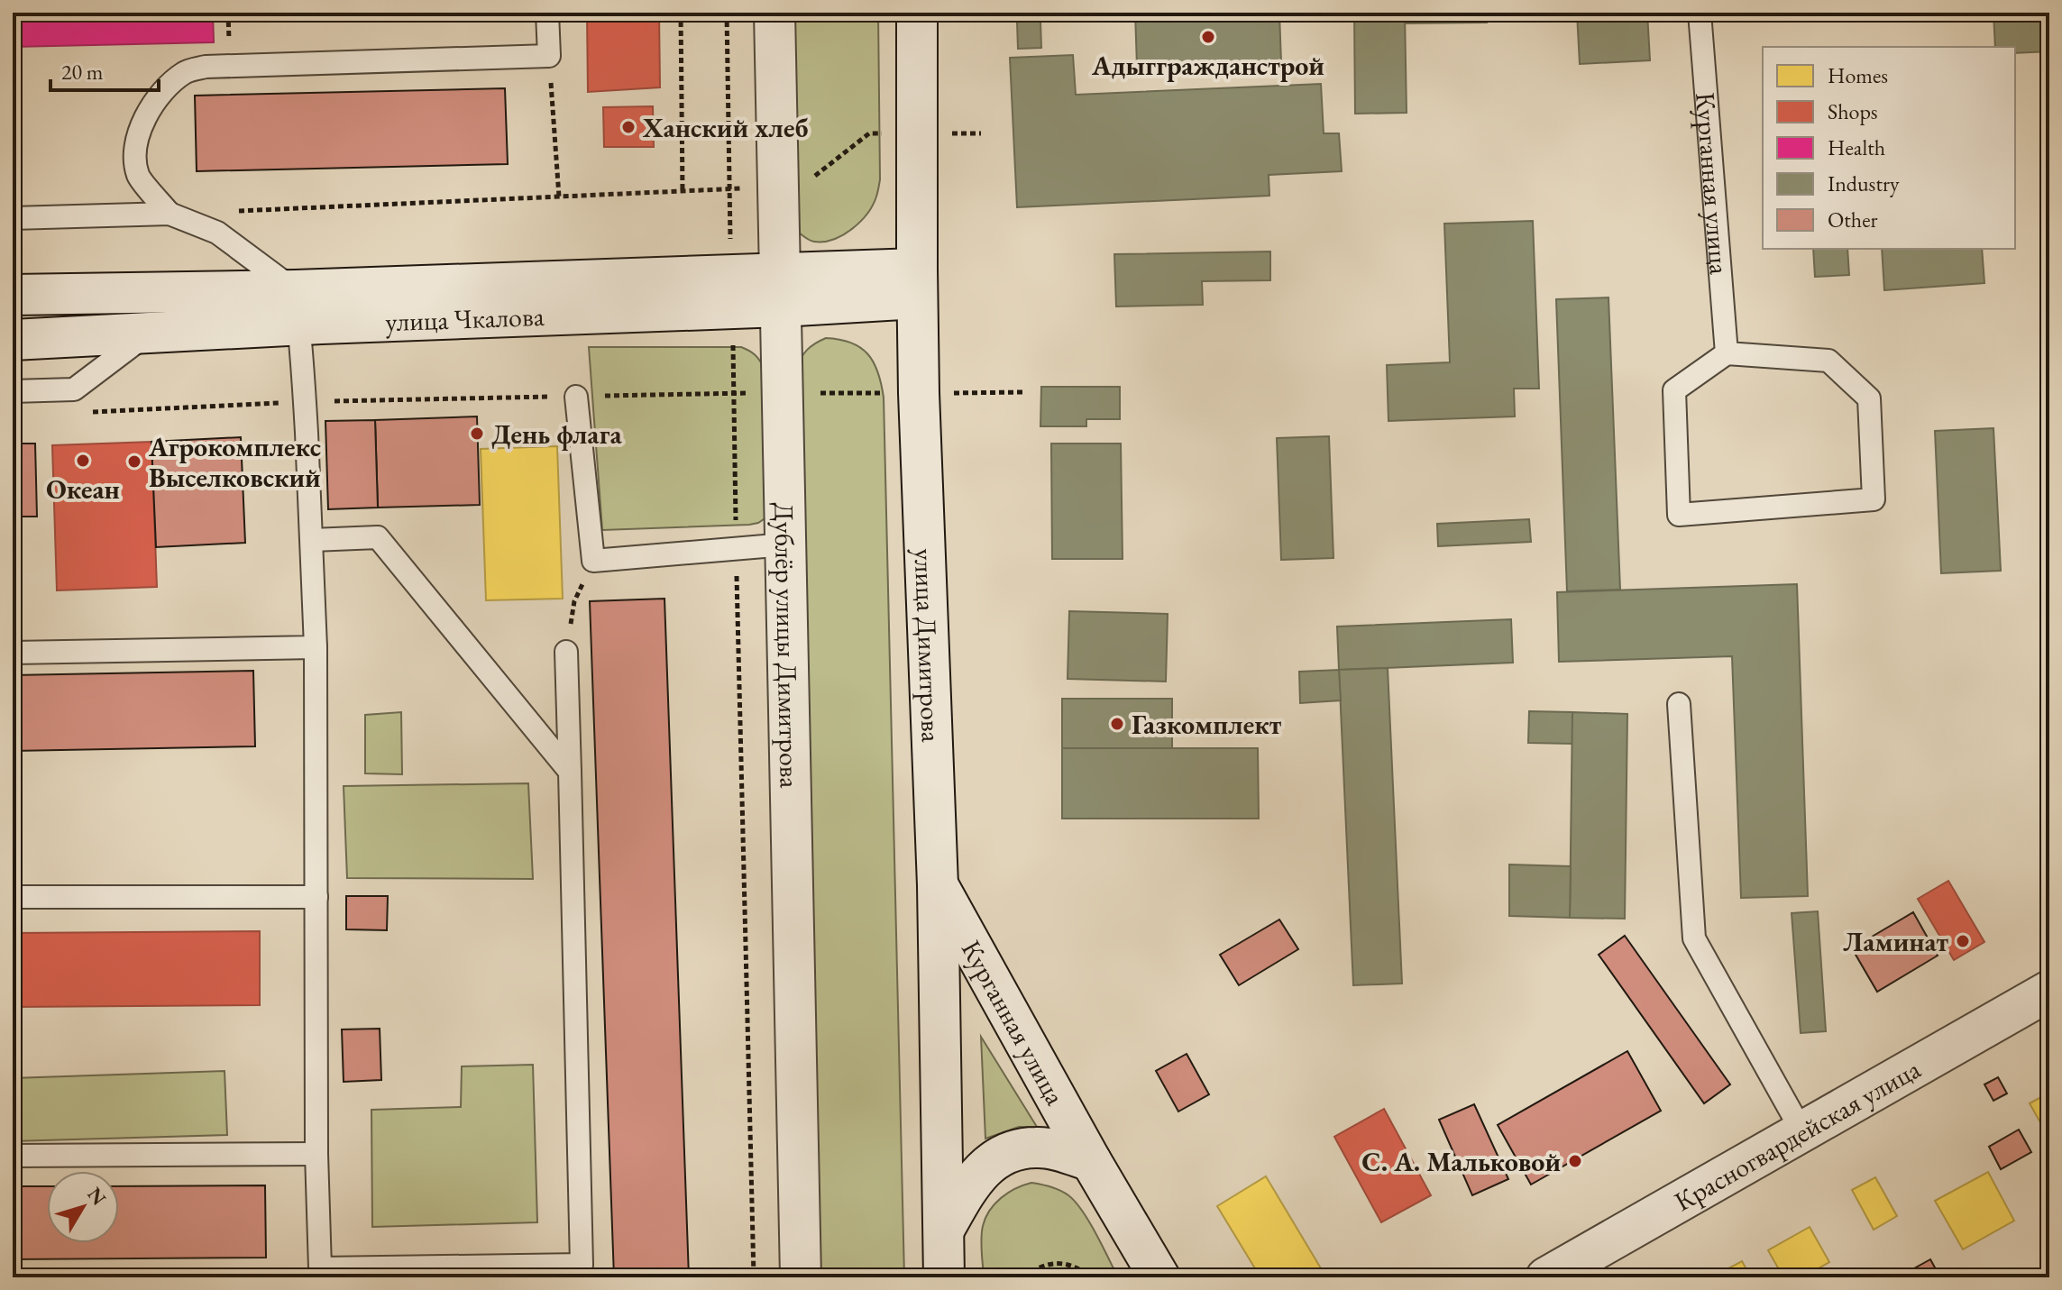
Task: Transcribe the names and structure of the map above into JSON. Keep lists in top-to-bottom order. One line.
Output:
{"streets":{"street":["Курганная улица","улица Чкалова","Дублёр улицы Димитрова","улица Димитрова","Красногвардейская улица"]},"crossings":[["Курганная улица","улица Димитрова"],["улица Чкалова","Дублёр улицы Димитрова"],["улица Чкалова","улица Димитрова"]],"places":["Адыггражданстрой","Ханский хлеб","День флага","Океан","Агрокомплекс Выселковский","Газкомплект","Ламинат","С. А. Мальковой"],"legend":["Homes","Shops","Health","Industry","Other"],"scale_bar":"20 m","north":"top right"}
